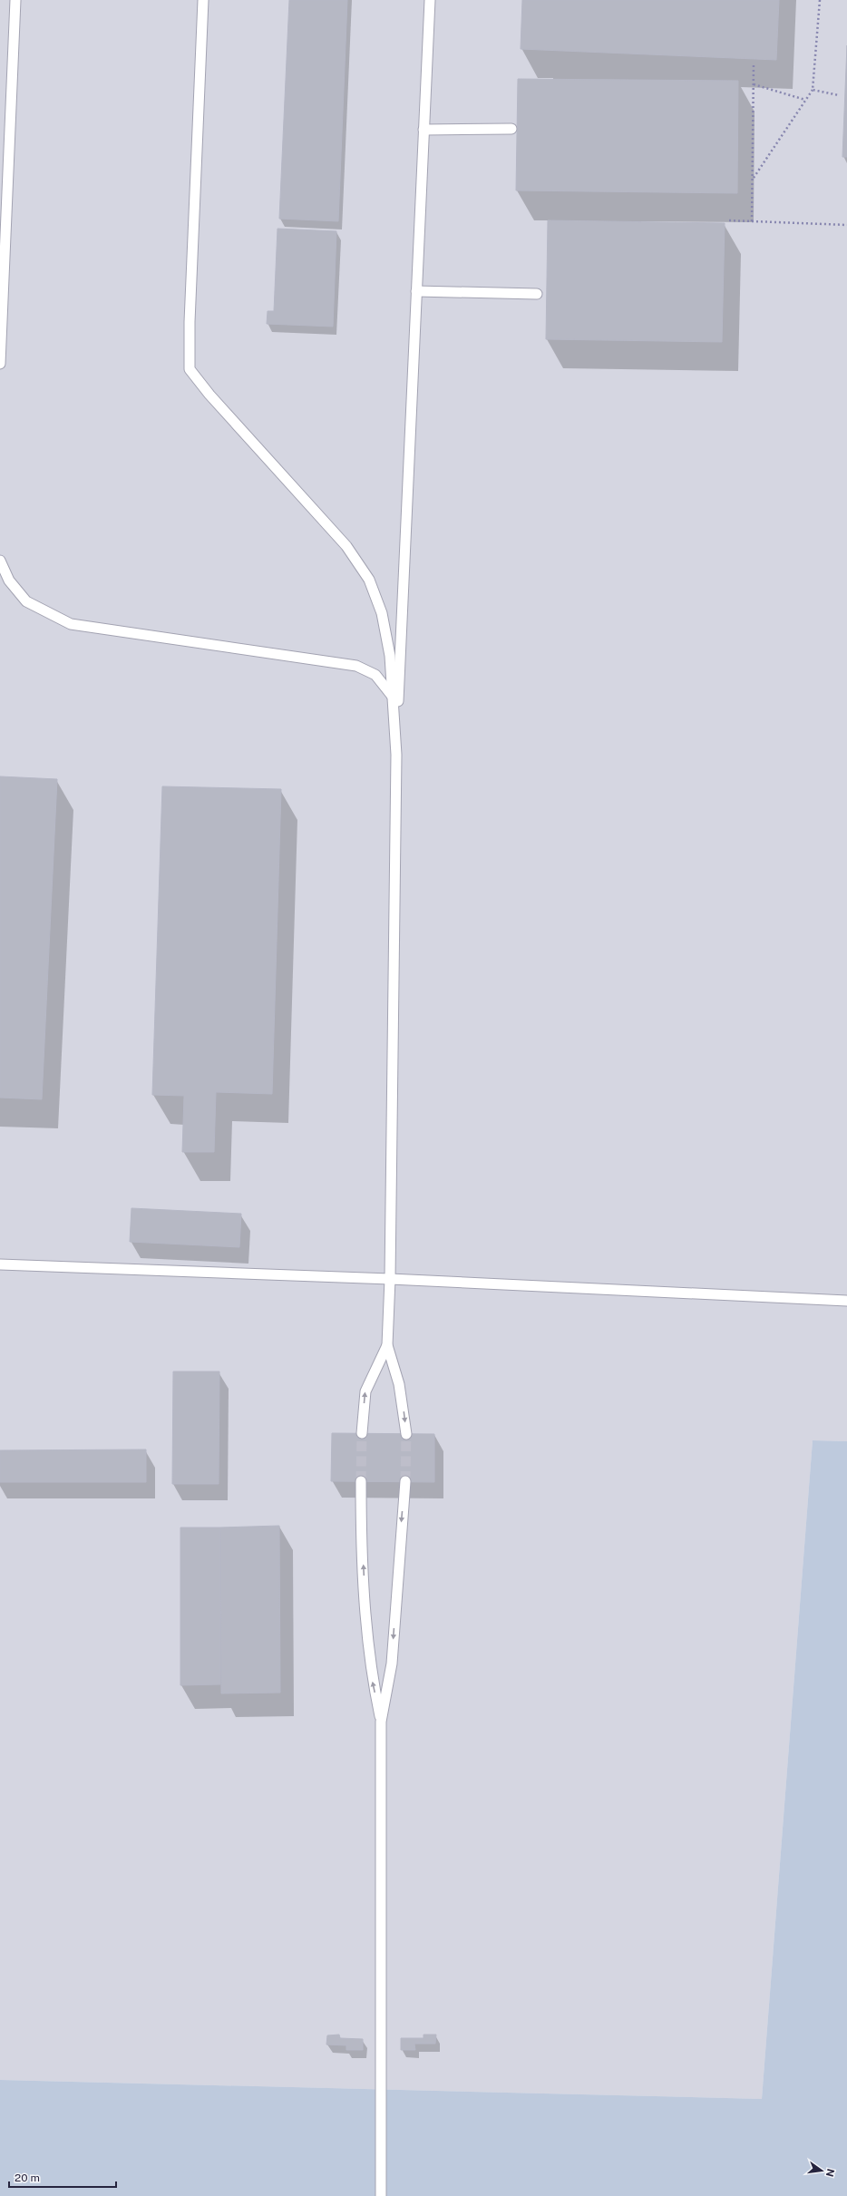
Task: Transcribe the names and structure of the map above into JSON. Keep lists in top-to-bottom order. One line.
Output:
{"scale_bar":"20 m","north":"right"}
